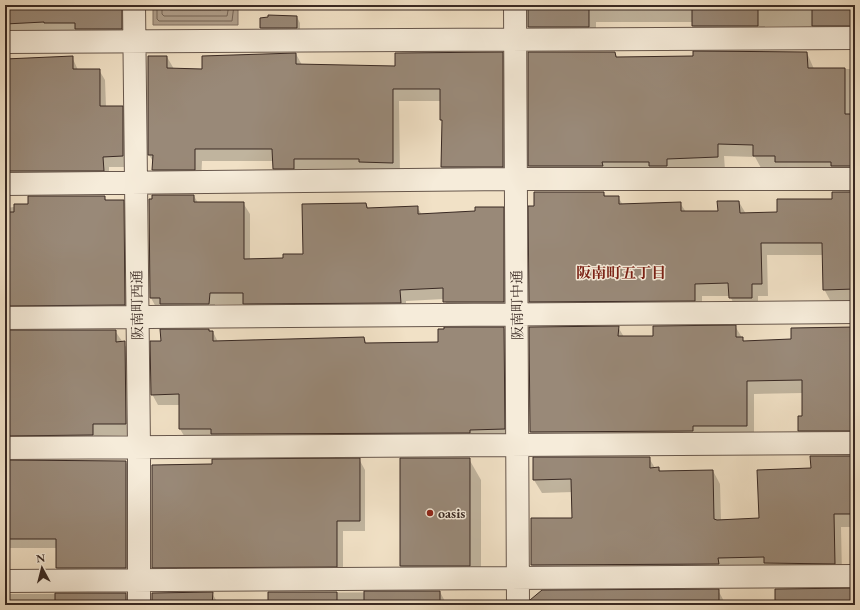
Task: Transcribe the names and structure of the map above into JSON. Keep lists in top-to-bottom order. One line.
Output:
{"streets":{"street":["阪南町西通","阪南町中通"]},"districts":["阪南町五丁目"],"places":["oasis"],"north":"top"}
